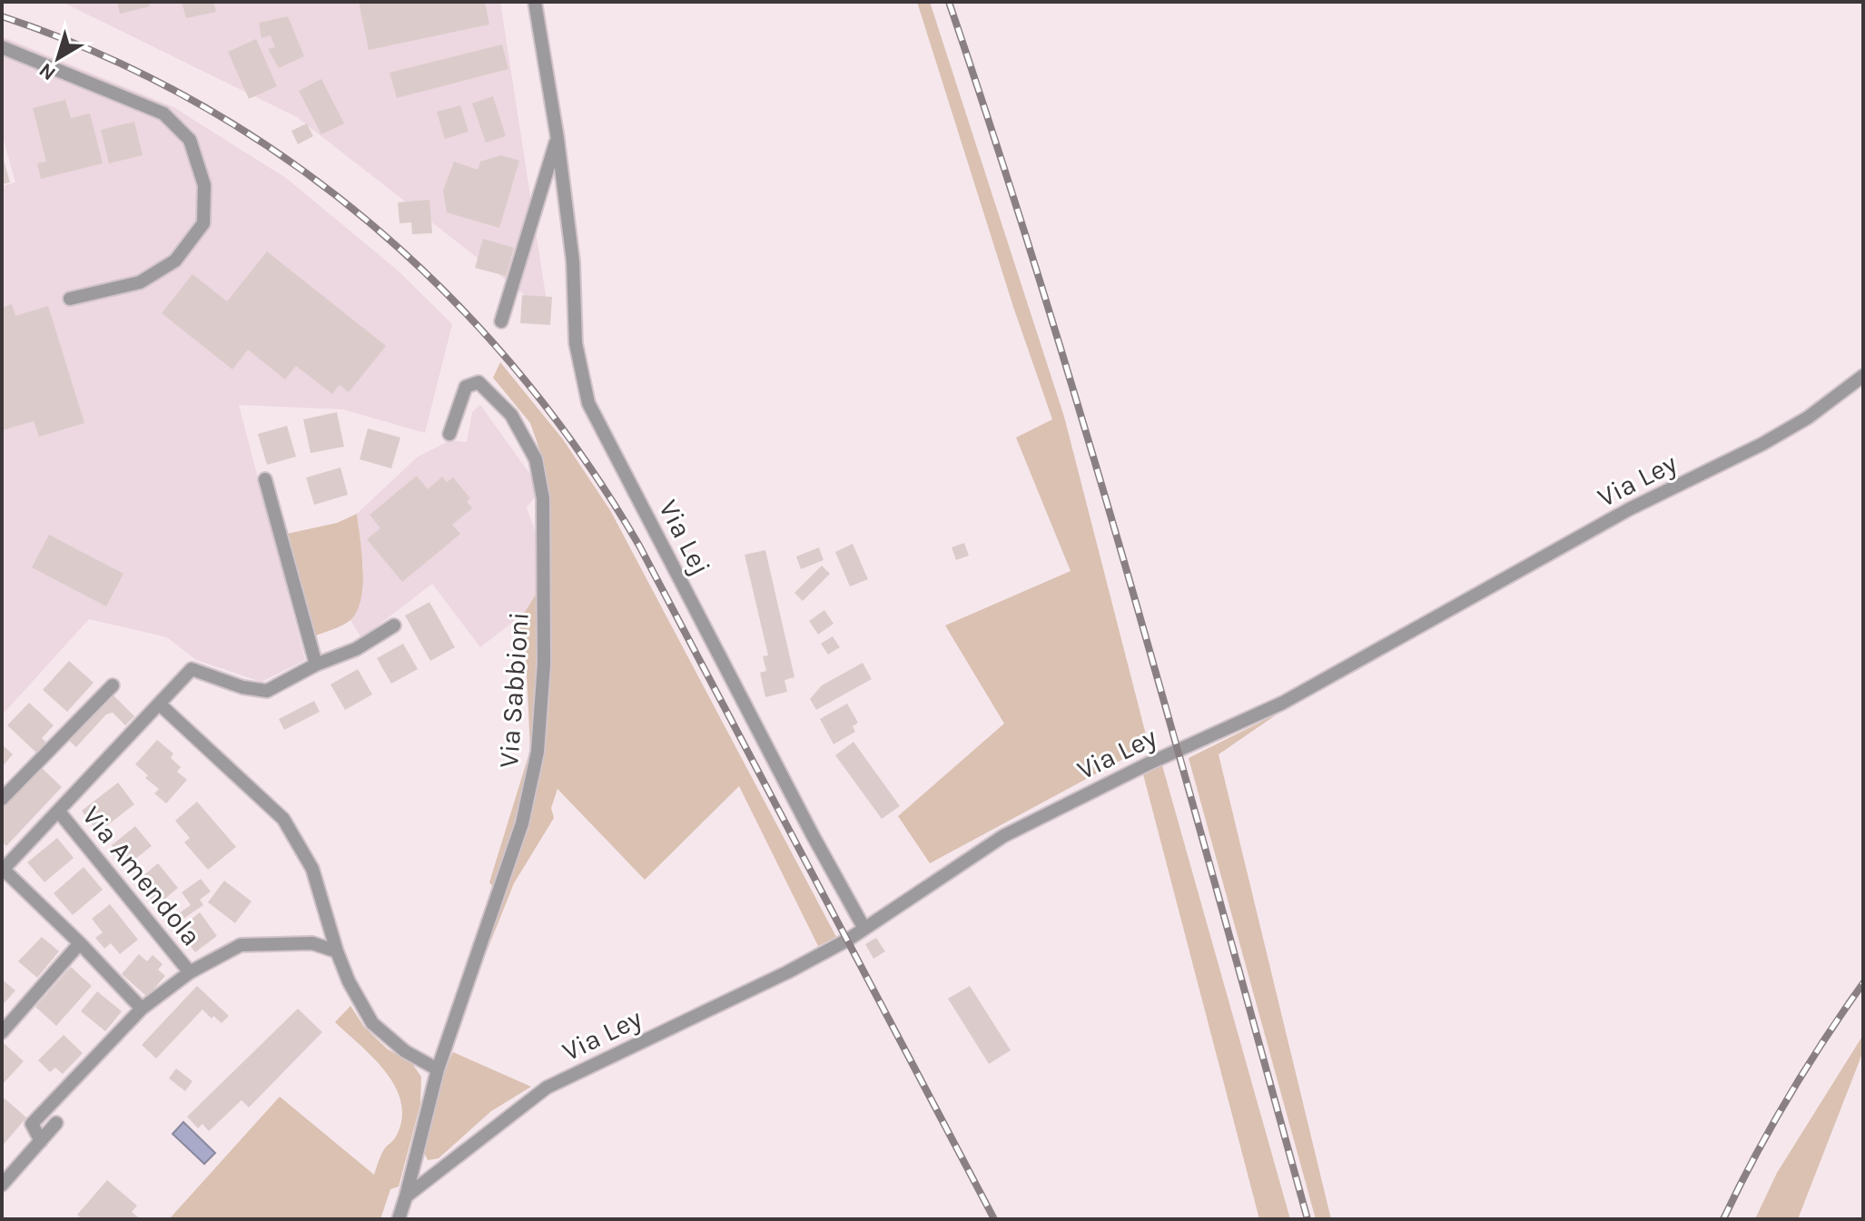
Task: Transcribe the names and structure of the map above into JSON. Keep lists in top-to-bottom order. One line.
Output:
{"streets":{"street":["Via Ley","Via Lej","Via Sabbioni","Via Amendola"]},"crossings":[["Via Ley","Via Lej"]],"north":"bottom left"}
